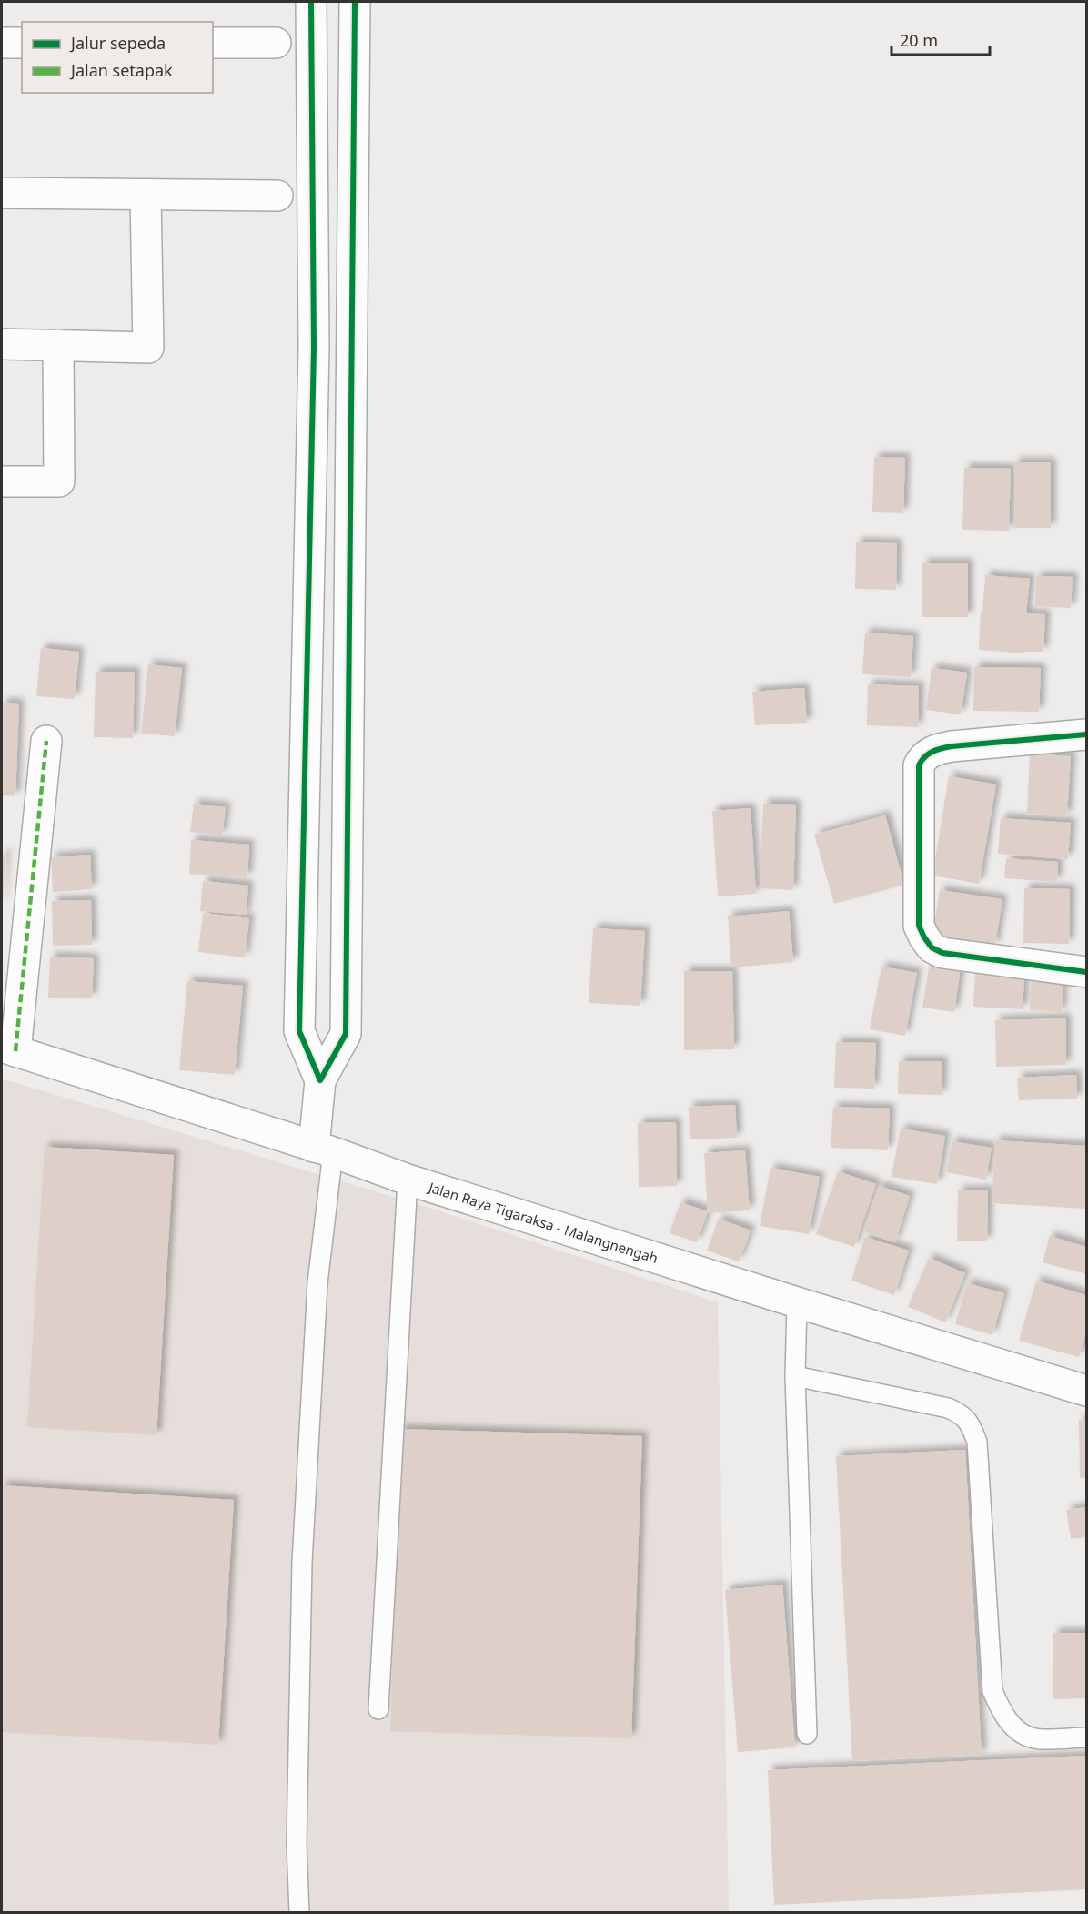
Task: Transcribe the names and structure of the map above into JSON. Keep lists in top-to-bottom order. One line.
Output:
{"streets":{"street":["Jalan Raya Tigaraksa - Malangnengah"]},"legend":["Jalur sepeda","Jalan setapak"],"scale_bar":"20 m"}
